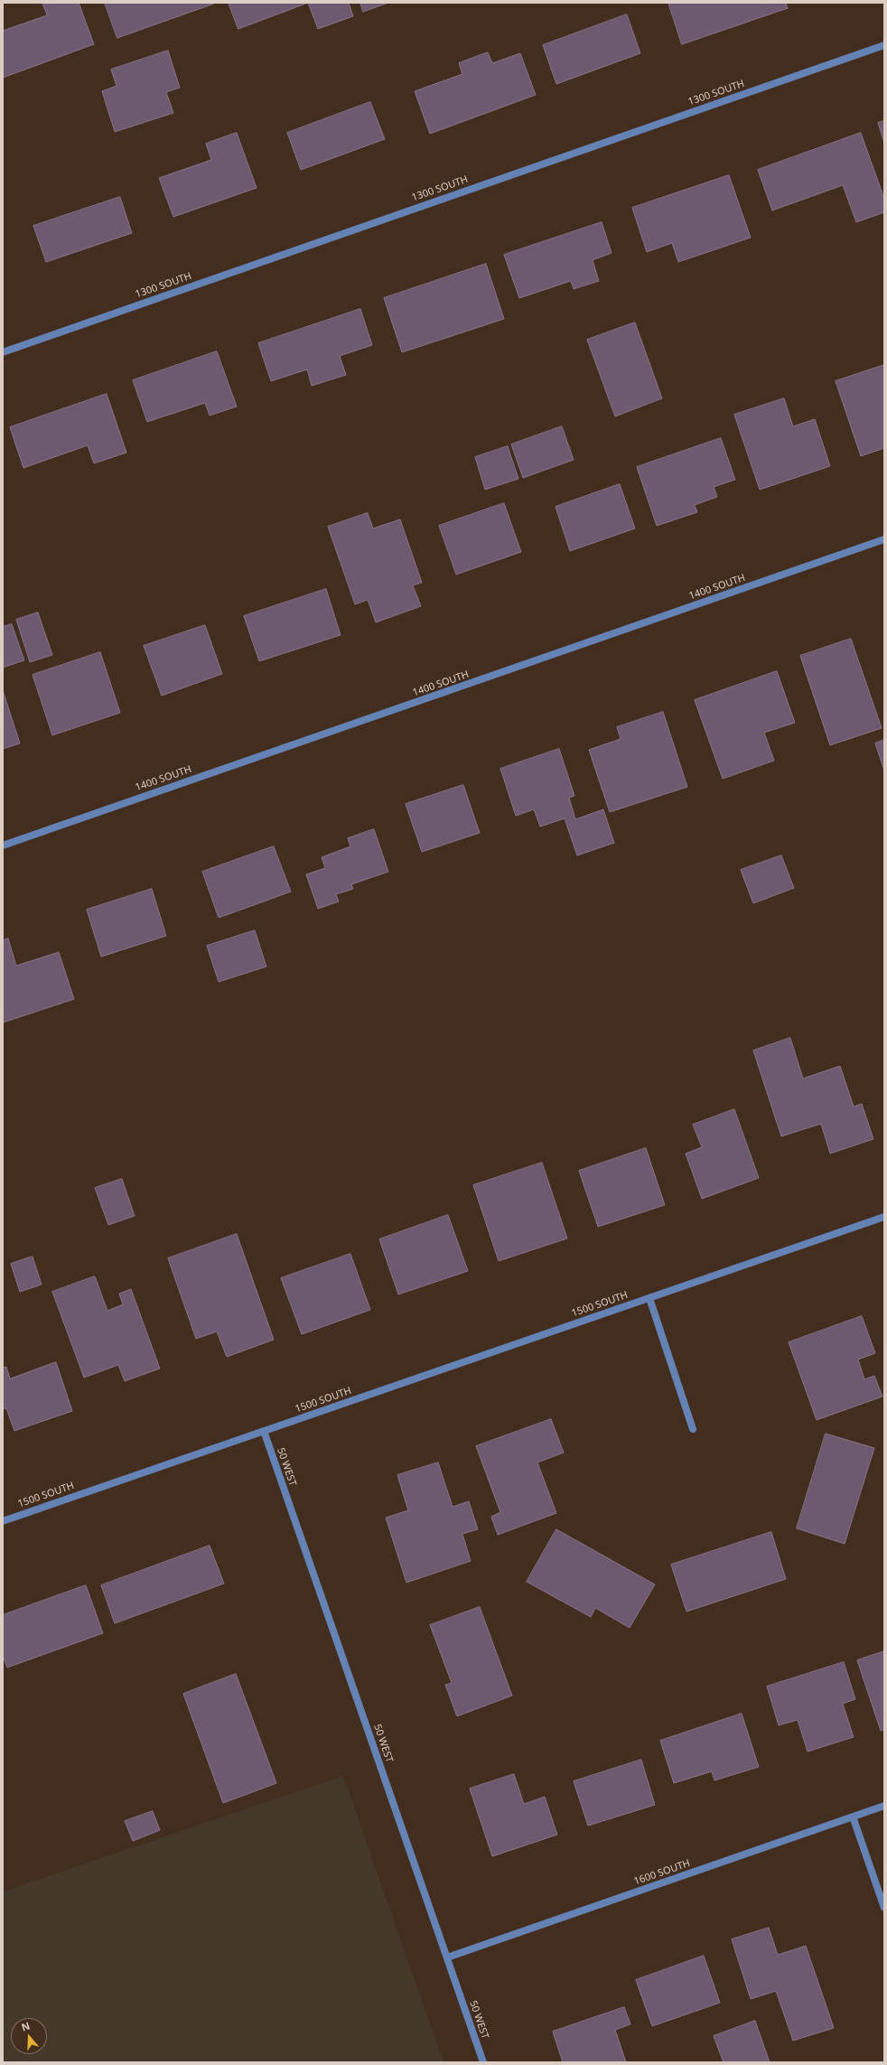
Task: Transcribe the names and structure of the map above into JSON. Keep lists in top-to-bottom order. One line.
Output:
{"streets":{"street":["1300 SOUTH","1400 SOUTH","1500 SOUTH","50 WEST","1600 SOUTH"]},"crossings":[["1500 SOUTH","50 WEST"],["50 WEST","1600 SOUTH"]],"north":"top"}
